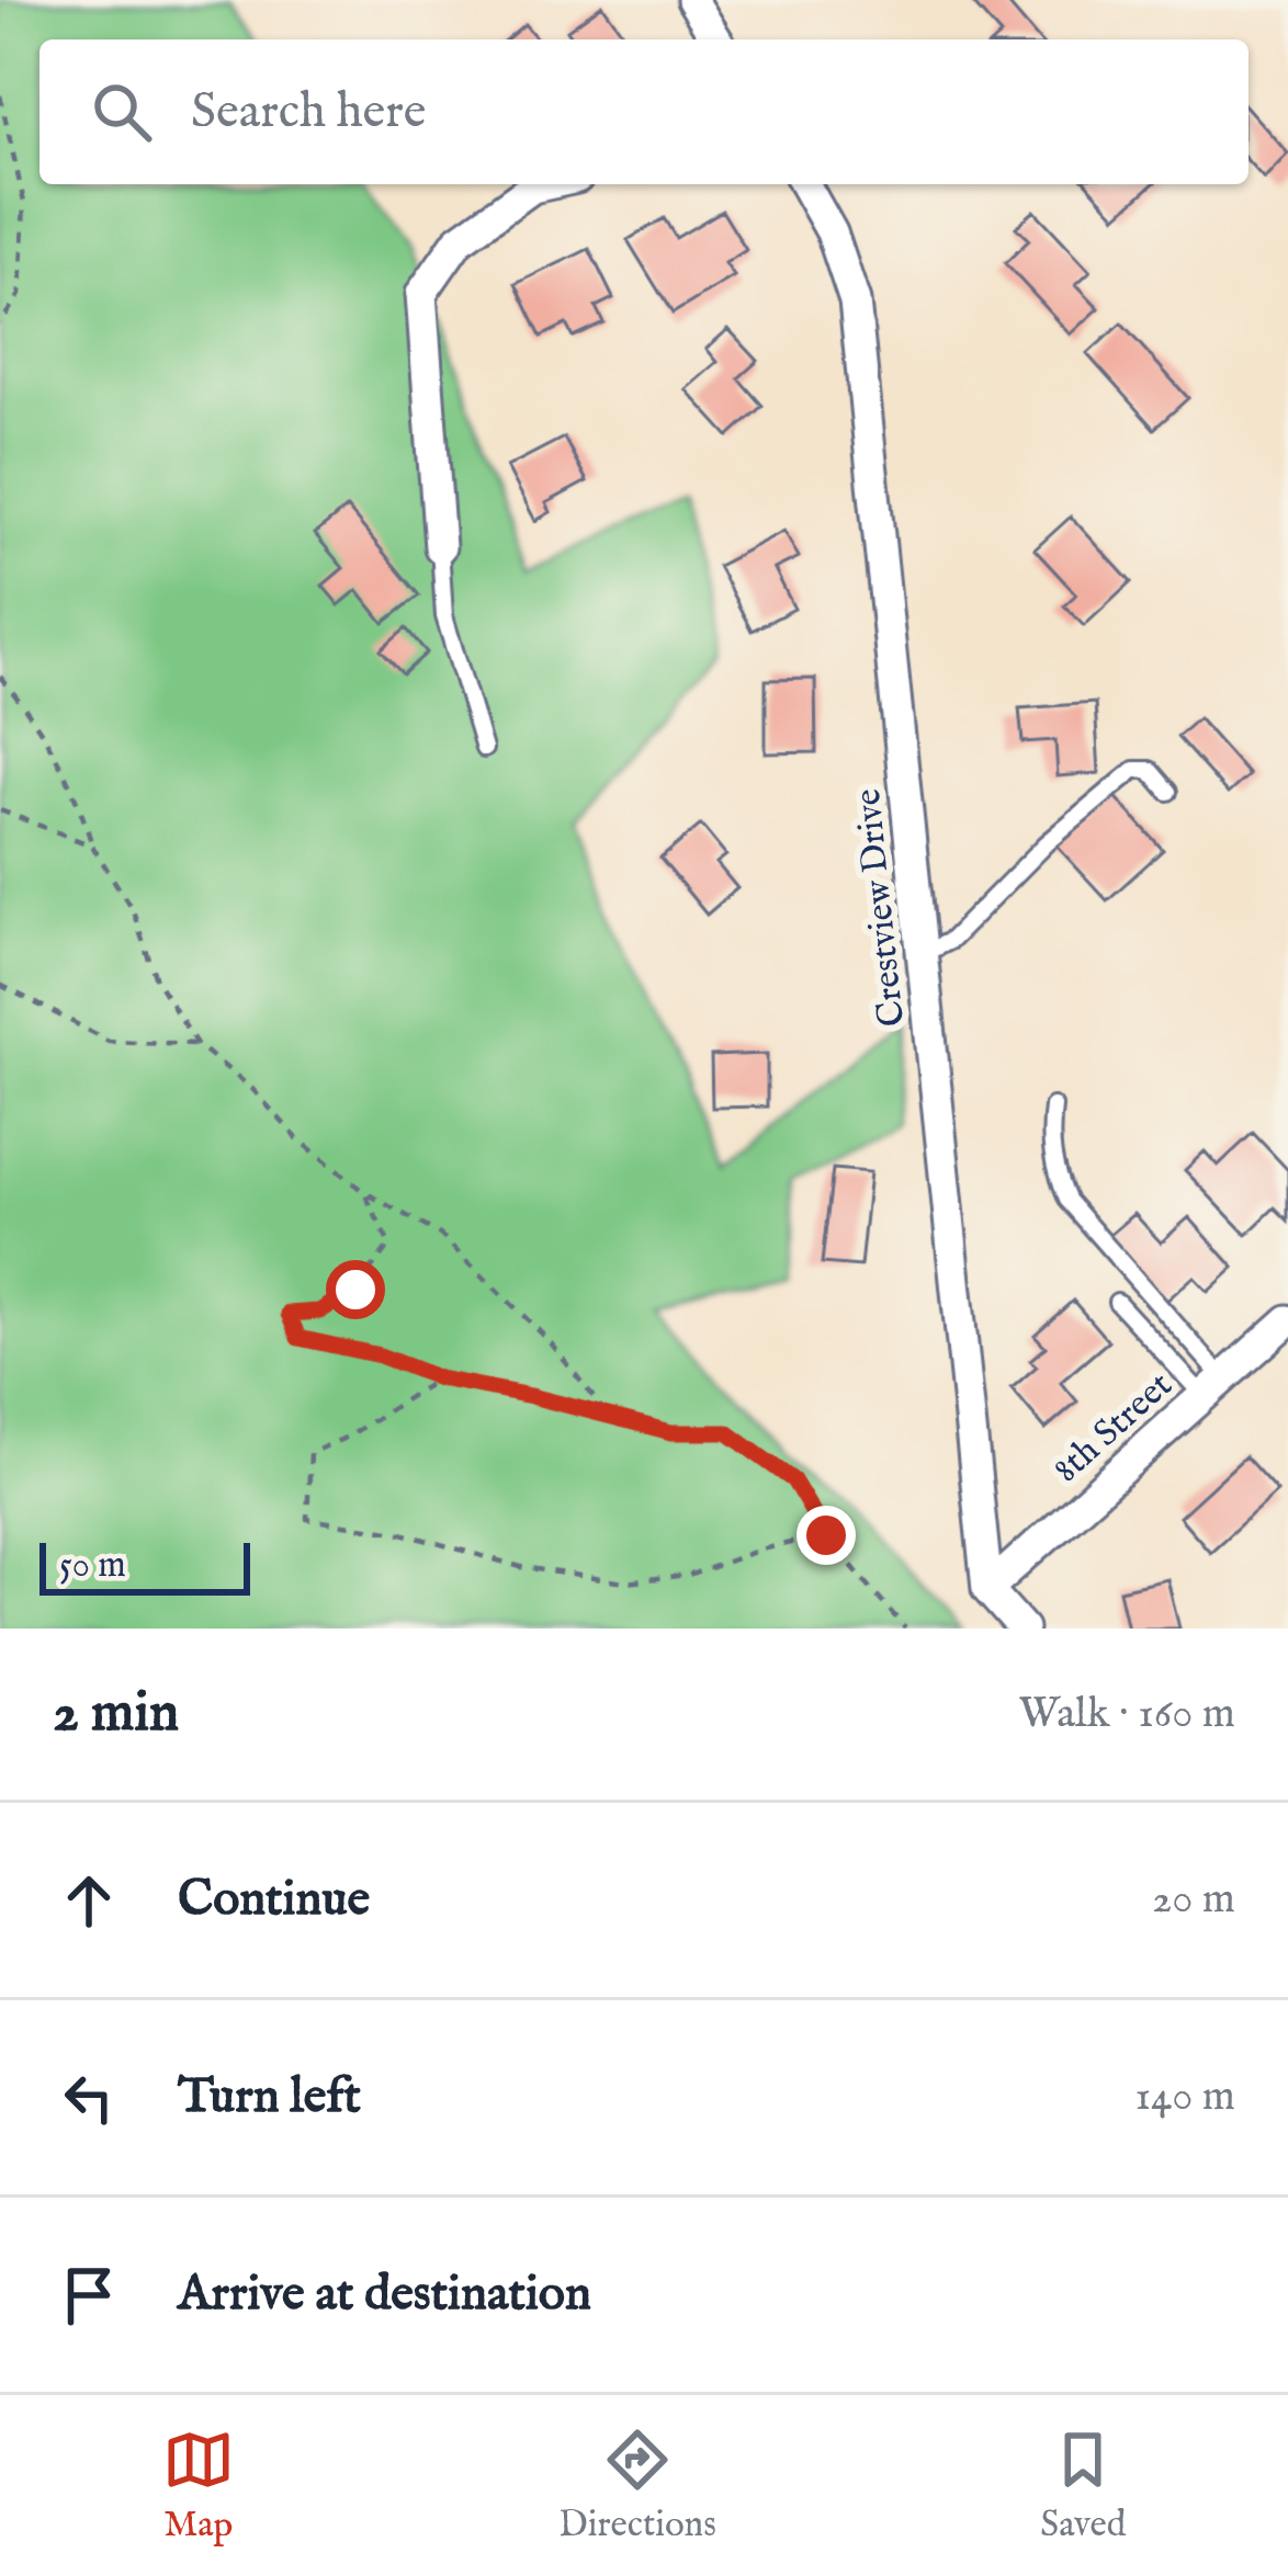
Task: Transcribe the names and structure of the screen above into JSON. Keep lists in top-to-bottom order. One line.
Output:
{"streets":{"street":["Crestview Drive","8th Street"]},"crossings":[["Crestview Drive","8th Street"]],"scale_bar":"50 m","page":{"search":"Search here","scale":"50 m","heading":["2 min","Walk · 160 m"],"list":[["Continue","20 m"],["Turn left","140 m"],"Arrive at destination"],"nav":["Map","Directions","Saved"]}}
